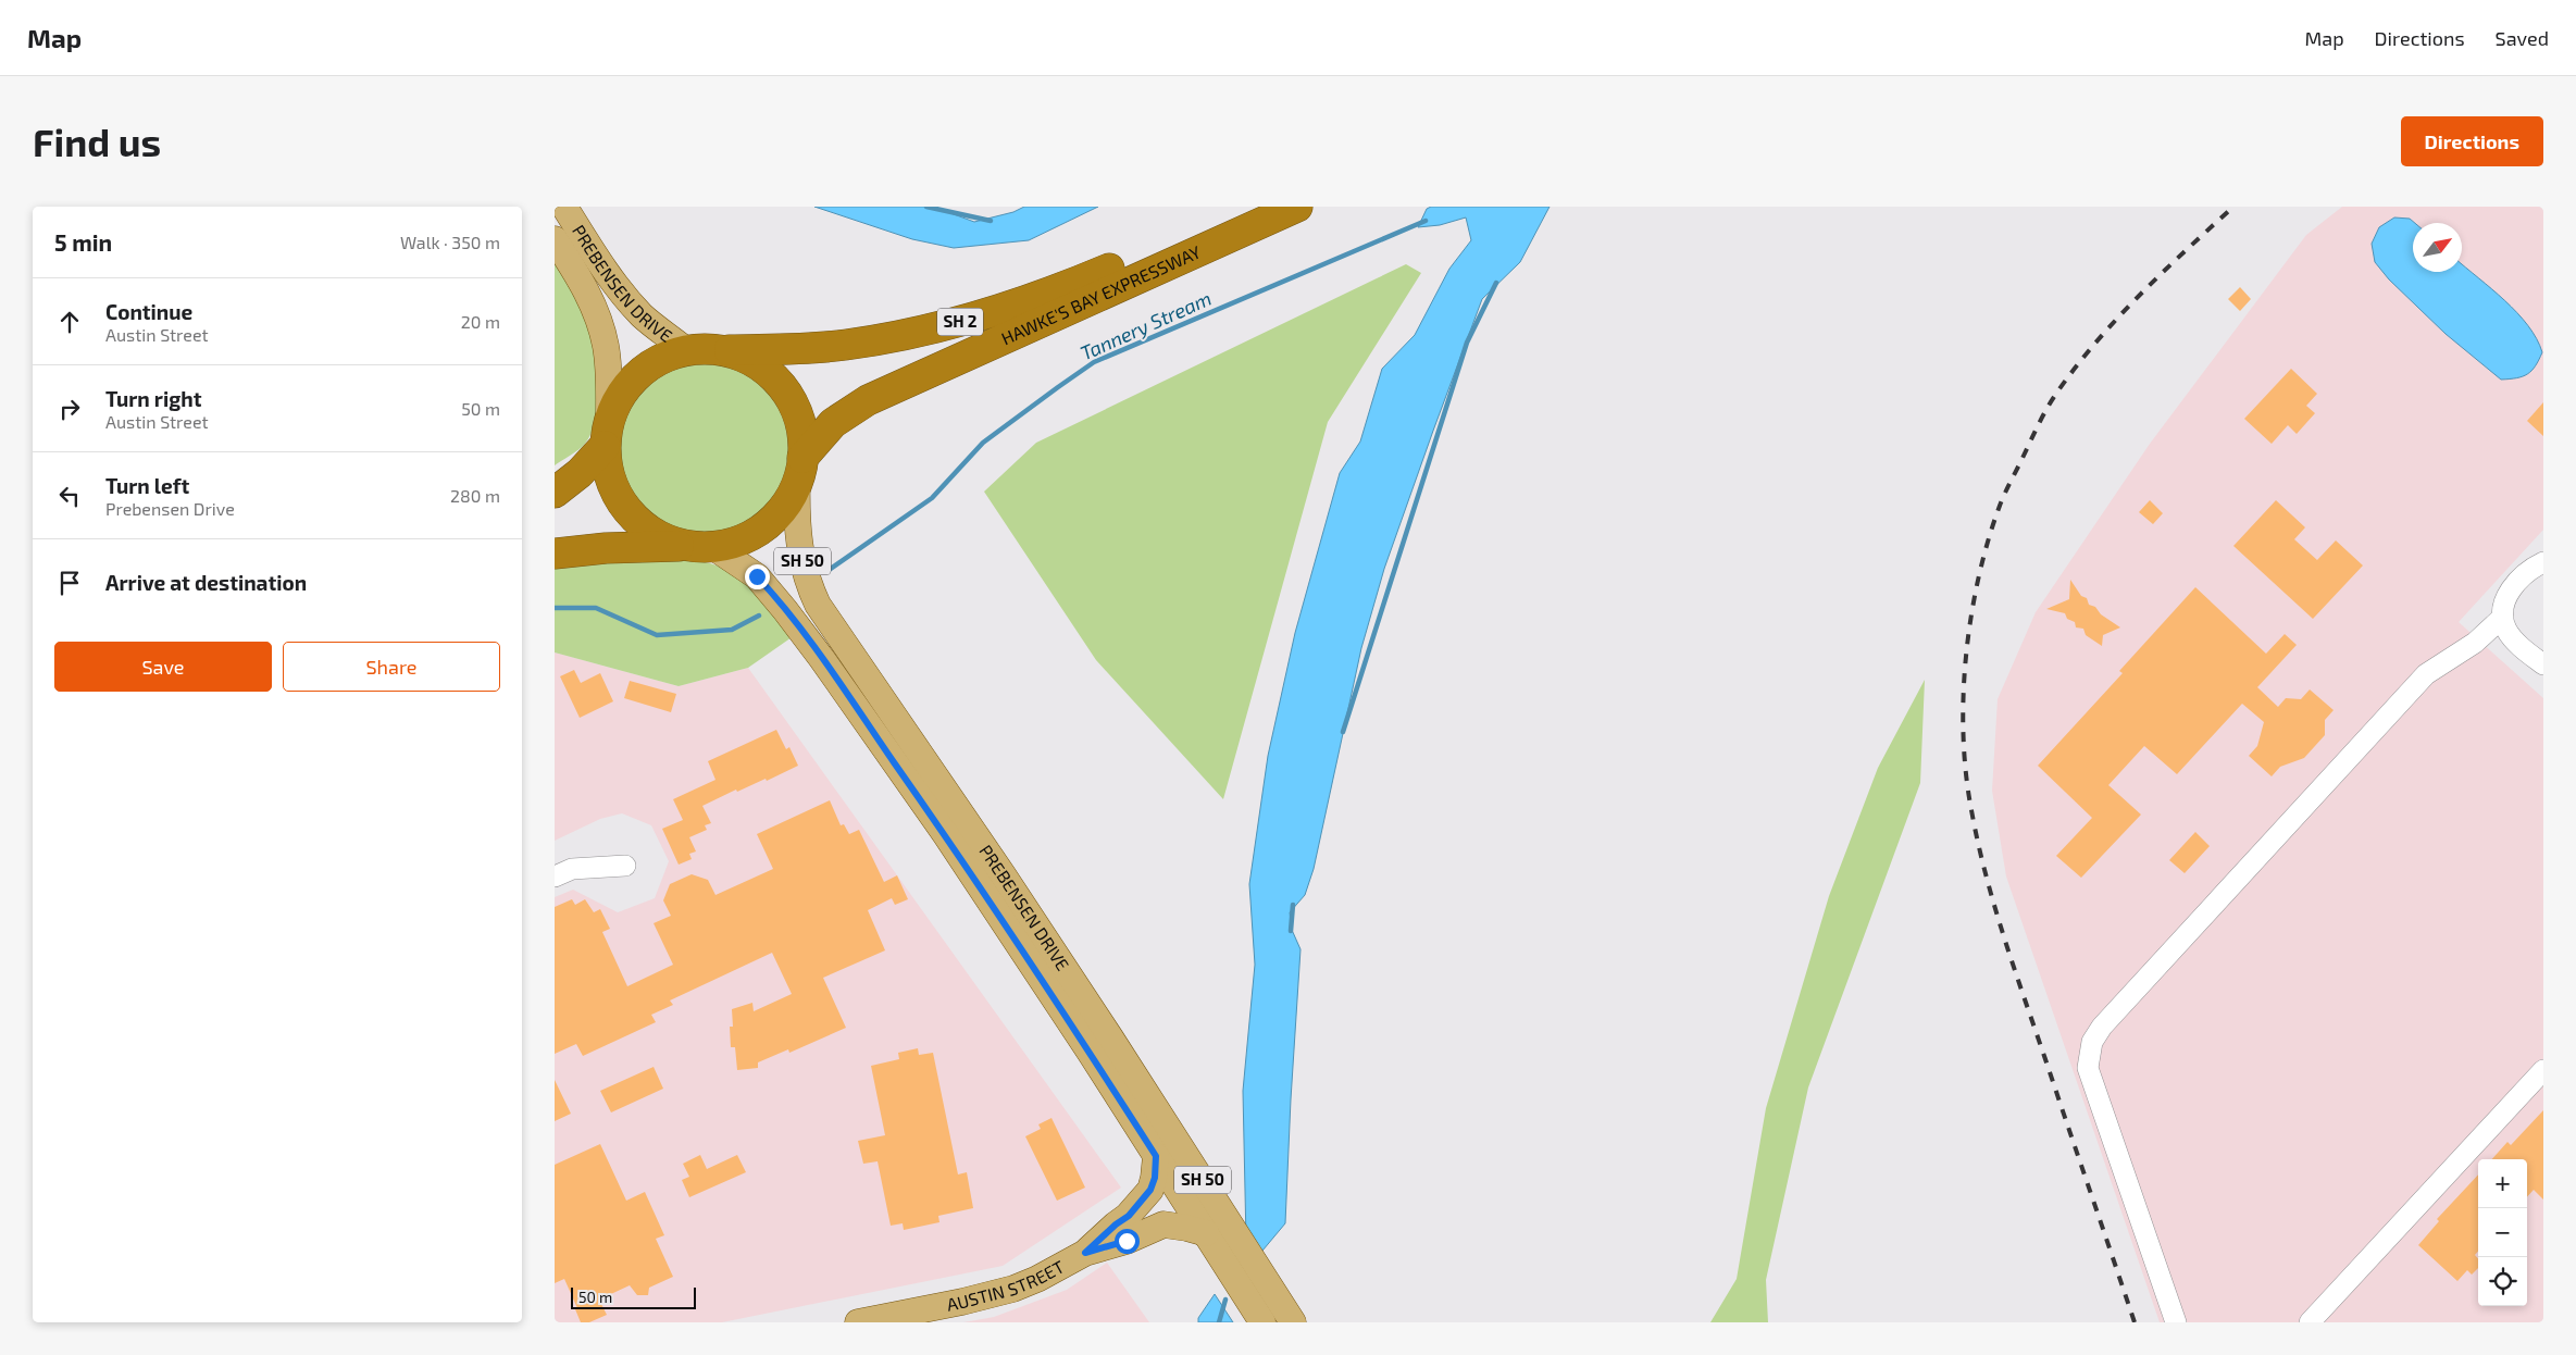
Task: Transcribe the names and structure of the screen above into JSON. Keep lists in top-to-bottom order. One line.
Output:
{"streets":{"highway":["HAWKE'S BAY EXPRESSWAY","SH 2","SH 50"],"main road":["PREBENSEN DRIVE","AUSTIN STREET"]},"crossings":[["PREBENSEN DRIVE","HAWKE'S BAY EXPRESSWAY"],["PREBENSEN DRIVE","SH 2"],["PREBENSEN DRIVE","SH 50"],["PREBENSEN DRIVE","AUSTIN STREET"],["HAWKE'S BAY EXPRESSWAY","SH 2"],["HAWKE'S BAY EXPRESSWAY","SH 50"],["SH 2","SH 50"]],"water":["Tannery Stream"],"scale_bar":"50 m","north":"top right","page":{"header":"Map","nav":["Map","Directions","Saved"],"buttons":["Directions",["Save","Share"]],"title":"Find us","heading":["5 min","Walk · 350 m"],"list":[["Continue","Austin Street","20 m"],["Turn right","Austin Street","50 m"],["Turn left","Prebensen Drive","280 m"],"Arrive at destination"],"map_buttons":["+","−"],"scale":"50 m"}}
